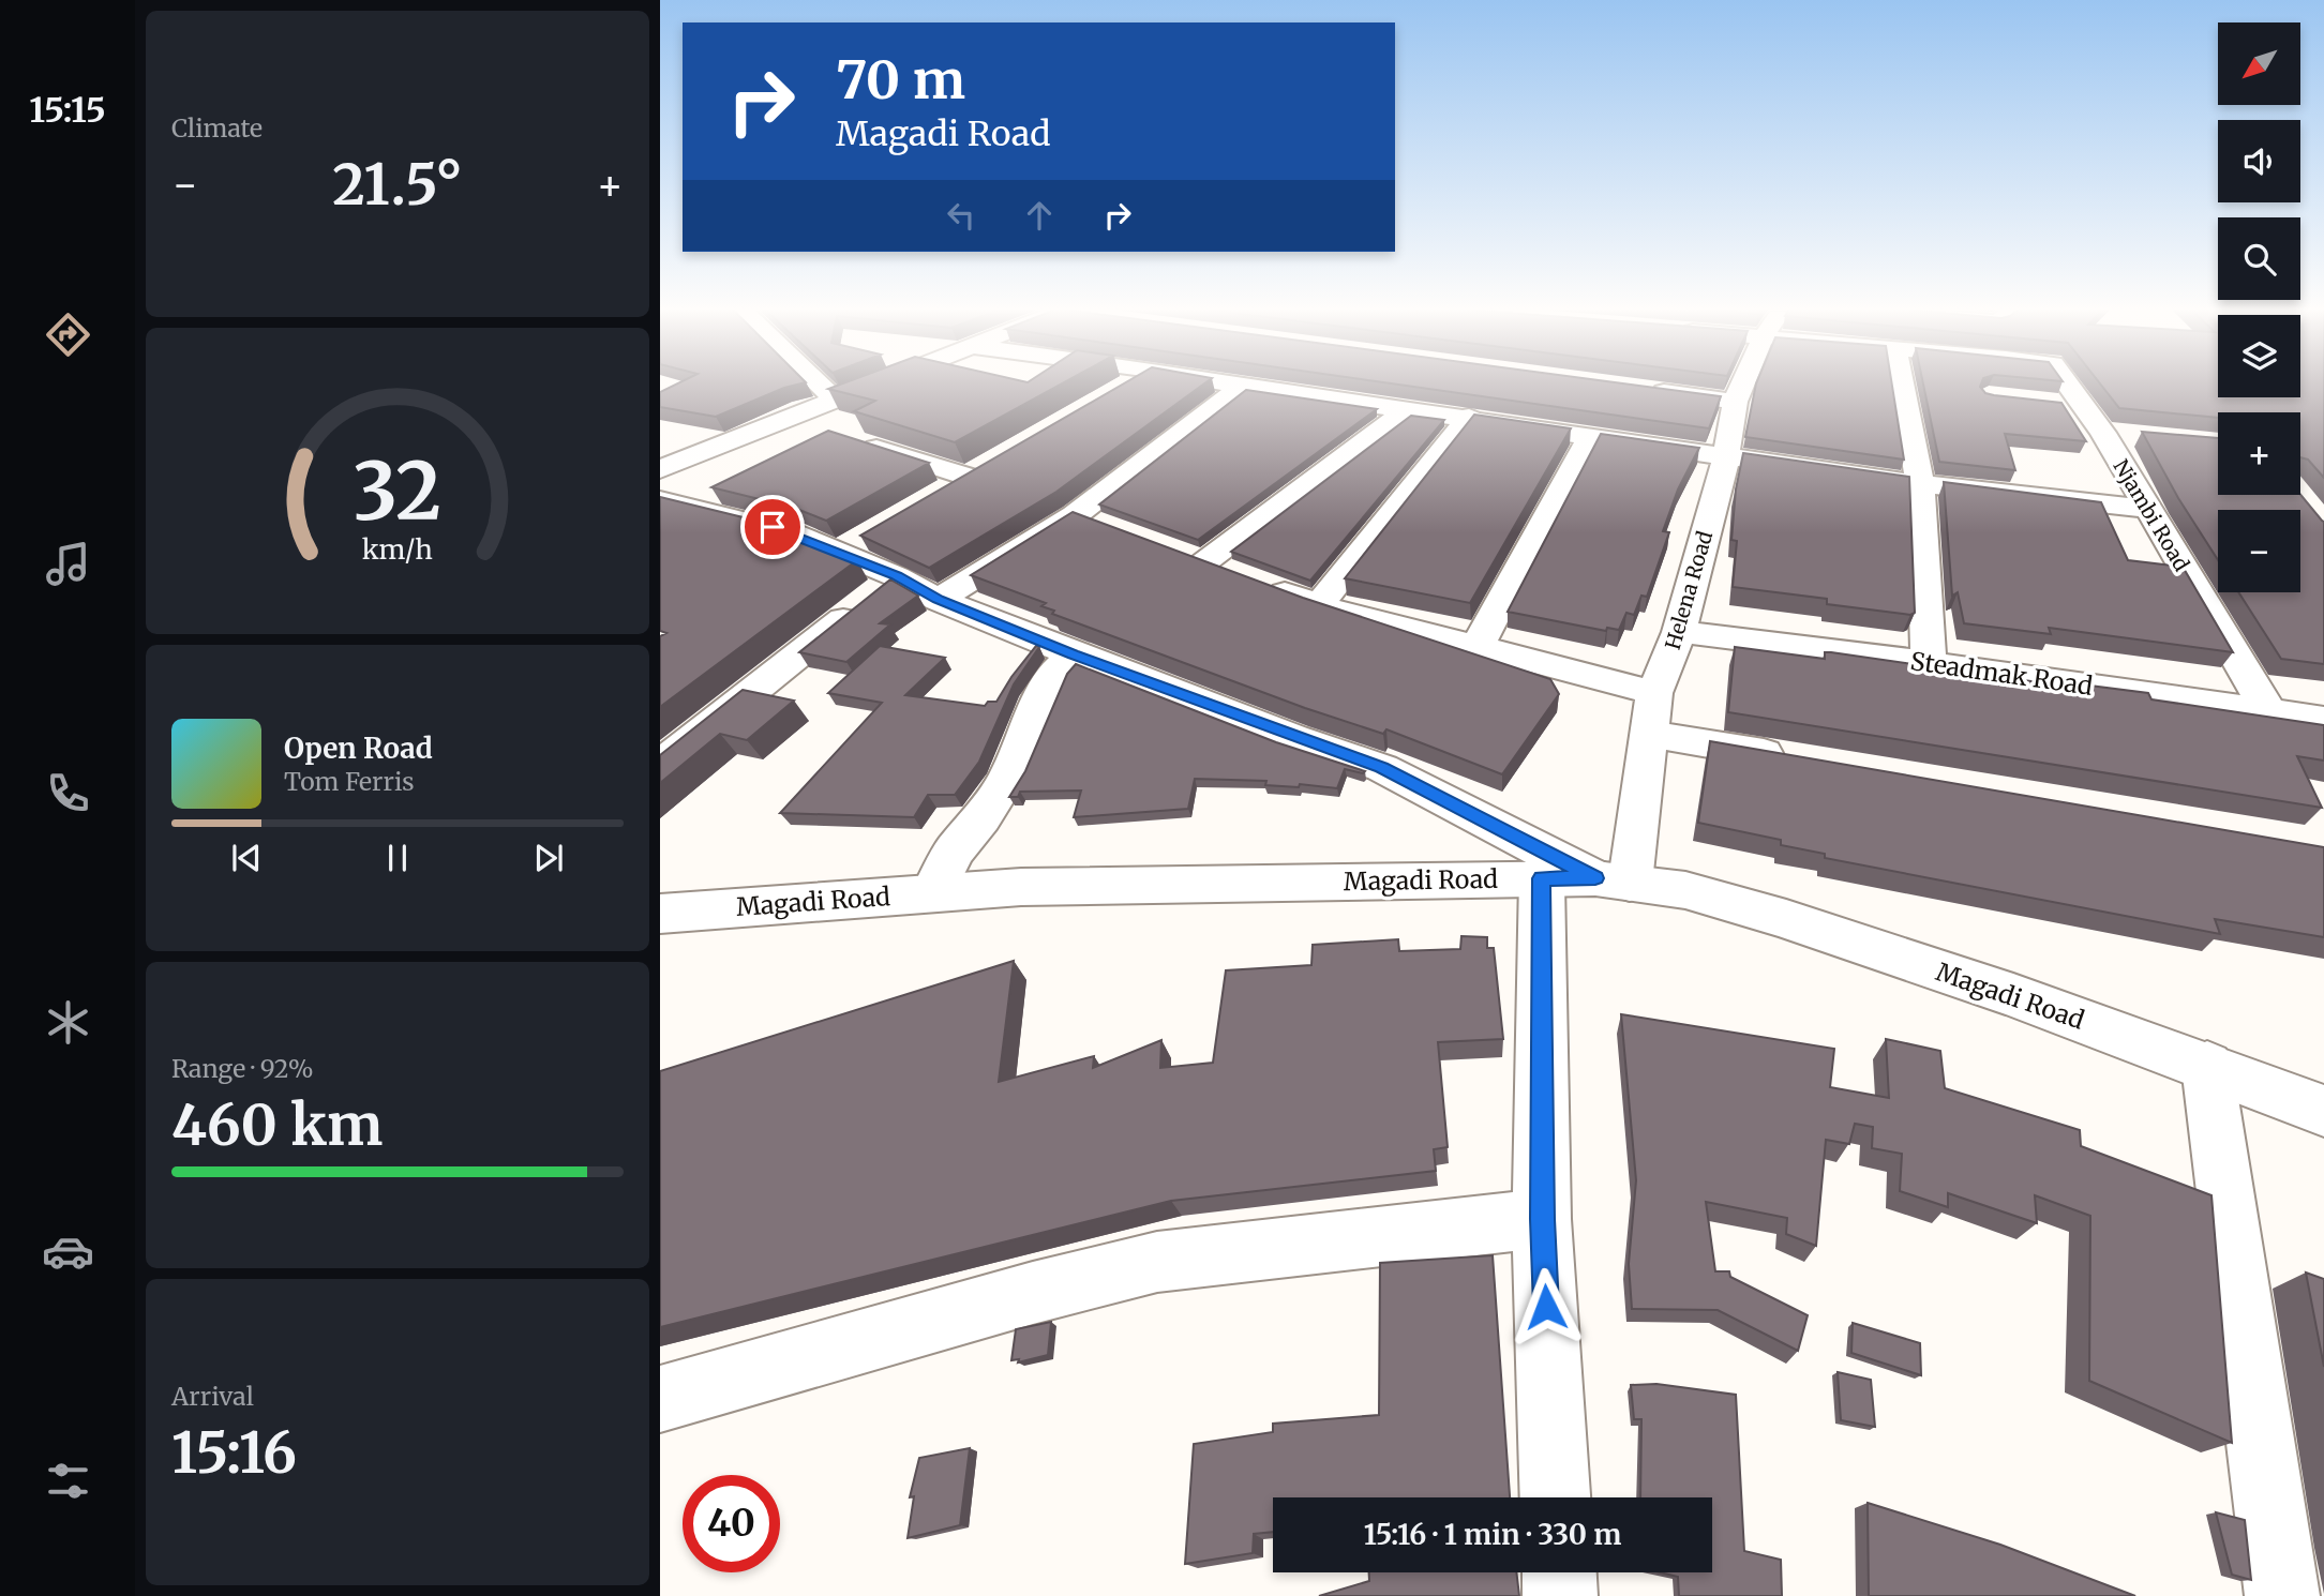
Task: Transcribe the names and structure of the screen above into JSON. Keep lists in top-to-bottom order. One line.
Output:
{"streets":{"main road":["Njambi Road","Helena Road","Steadmak Road","Magadi Road"]},"crossings":[["Njambi Road","Steadmak Road"],["Helena Road","Steadmak Road"],["Helena Road","Magadi Road"]],"north":"bottom left","page":{"tabs":"15:15","tile":["Climate",["Range · 92%","460 km"],["Arrival","15:16"]],"map_buttons":["+","−"],"turn":["70 m","Magadi Road"],"heat":["−","21.5°","+"],"song":["Open Road","Tom Ferris"],"limit":"40","trip":"15:16 · 1 min · 330 m","gauge":["32","km/h"]}}
